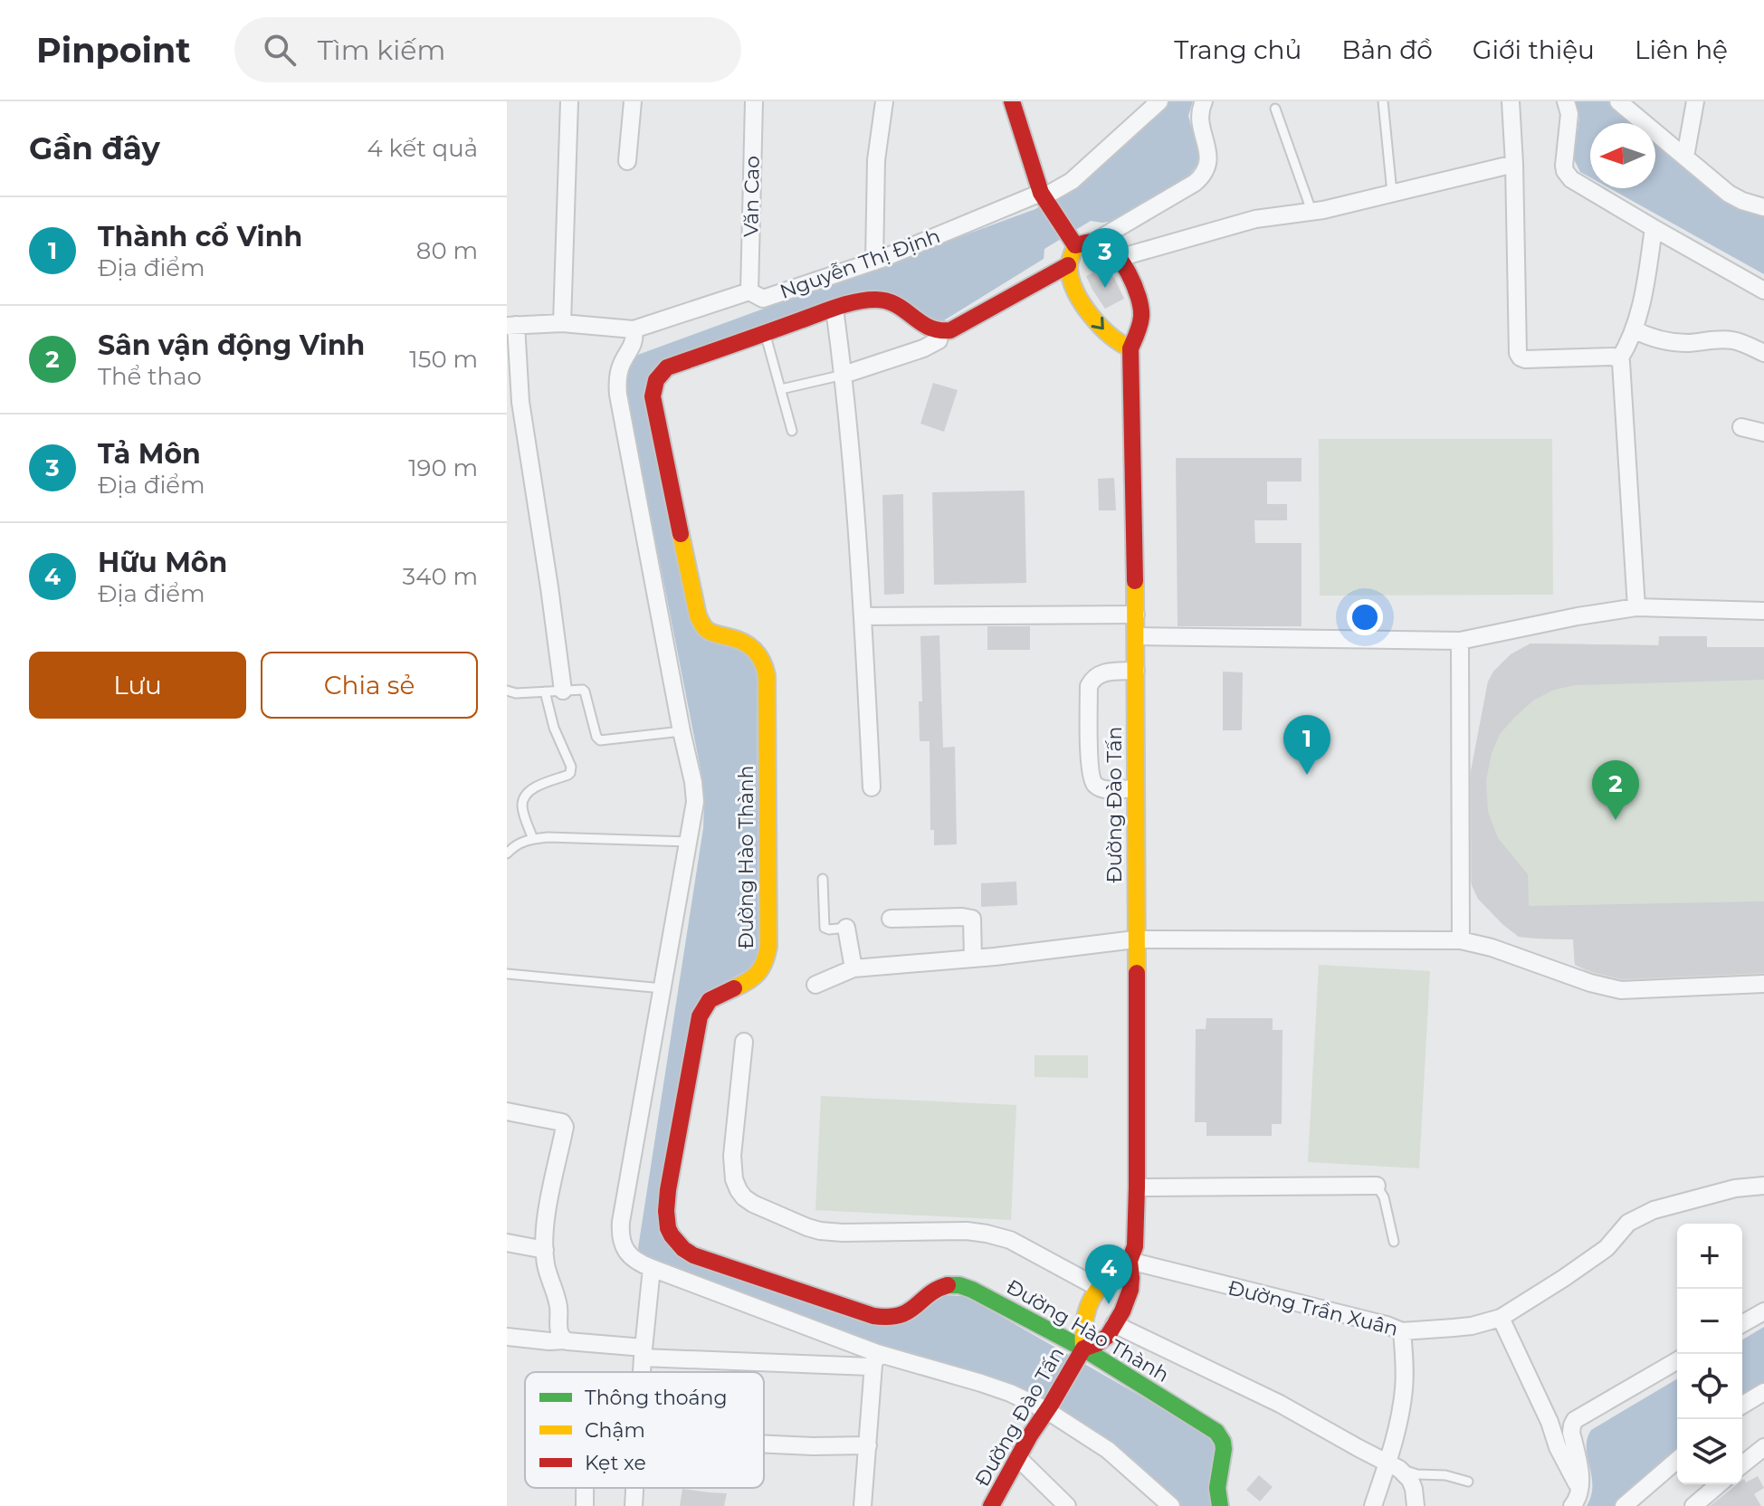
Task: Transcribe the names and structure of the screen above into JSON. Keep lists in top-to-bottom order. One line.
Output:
{"streets":{"street":["Văn Cao","Nguyễn Thị Định","Đường Đào Tấn","Đường Hào Thành","Đường Trần Xuân"]},"crossings":[["Văn Cao","Nguyễn Thị Định"],["Đường Đào Tấn","Đường Hào Thành"],["Đường Đào Tấn","Đường Trần Xuân"]],"legend":["Thông thoáng","Chậm","Kẹt xe"],"north":"left","page":{"header":"Pinpoint","search":"Tìm kiếm","nav":["Trang chủ","Bản đồ","Giới thiệu","Liên hệ"],"heading":["Gần đây","4 kết quả"],"list":[{"mark":"1","name":"Thành cổ Vinh","note":"Địa điểm","value":"80 m"},{"mark":"2","name":"Sân vận động Vinh","note":"Thể thao","value":"150 m"},{"mark":"3","name":"Tả Môn","note":"Địa điểm","value":"190 m"},{"mark":"4","name":"Hữu Môn","note":"Địa điểm","value":"340 m"}],"pins":["3","1","2","4"],"buttons":["Lưu","Chia sẻ"],"map_buttons":["+","−"]}}
